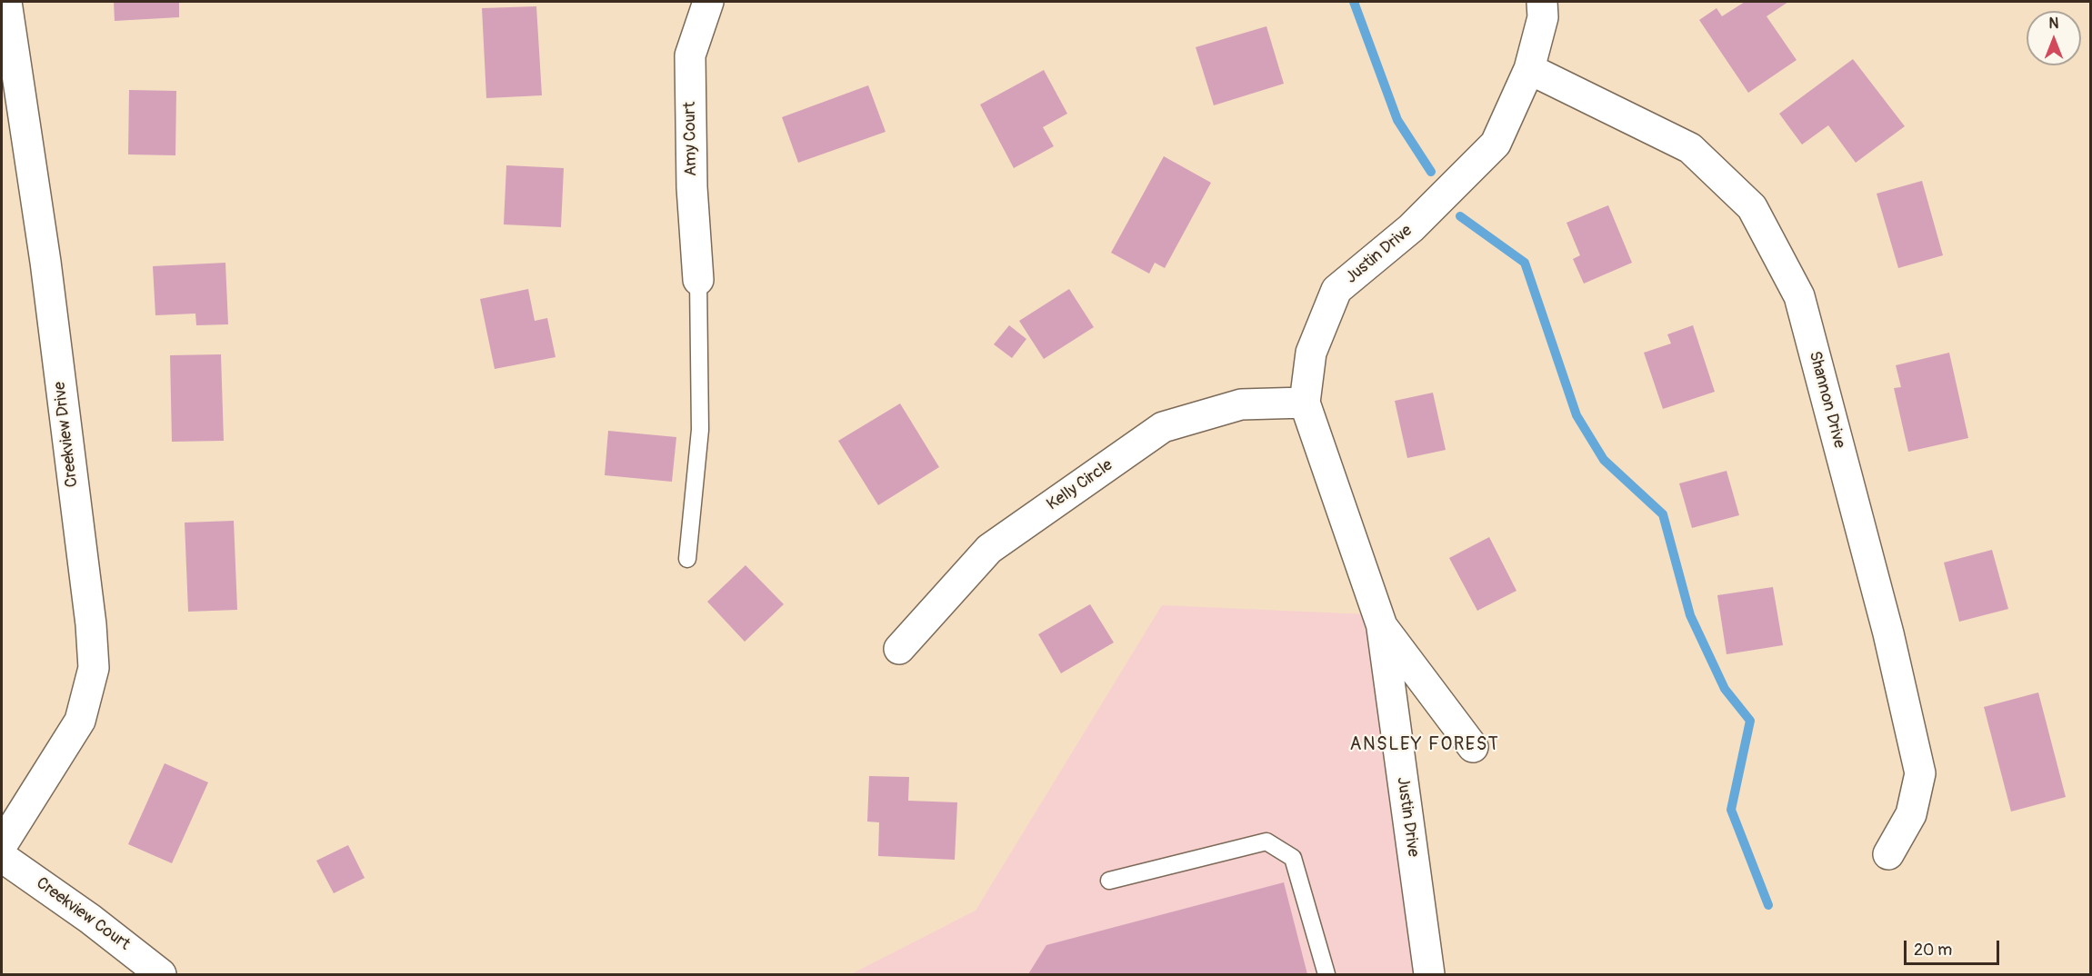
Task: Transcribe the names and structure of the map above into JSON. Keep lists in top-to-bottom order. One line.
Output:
{"streets":{"street":["Amy Court","Justin Drive","Shannon Drive","Creekview Drive","Kelly Circle","Creekview Court"]},"crossings":[["Justin Drive","Shannon Drive"],["Justin Drive","Kelly Circle"]],"districts":["ANSLEY FOREST"],"scale_bar":"20 m","north":"top"}
